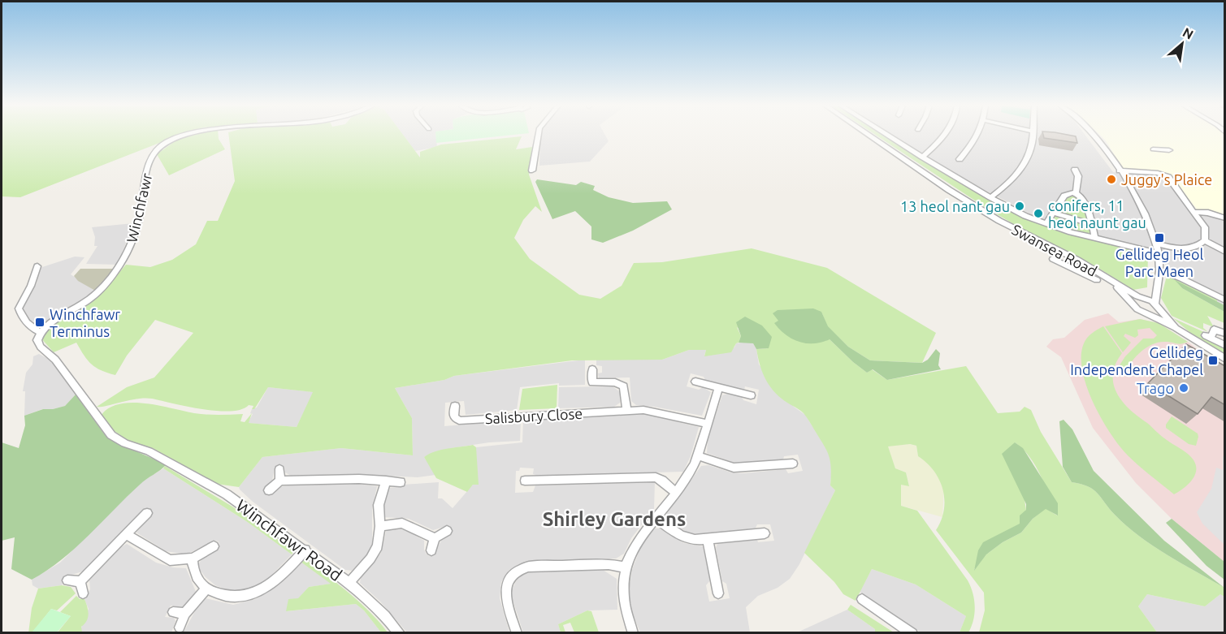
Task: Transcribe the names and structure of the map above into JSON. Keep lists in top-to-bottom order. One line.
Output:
{"streets":{"street":["Winchfawr","Swansea Road","Salisbury Close","Winchfawr Road"]},"crossings":[["Winchfawr","Winchfawr Road"]],"districts":["Shirley Gardens"],"places":{"other":["Juggy's Plaice","13 heol nant gau","conifers, 11 heol naunt gau","Trago"],"transit":["Gellideg Heol Parc Maen","Winchfawr Terminus","Gellideg Independent Chapel"]},"north":"top right"}
